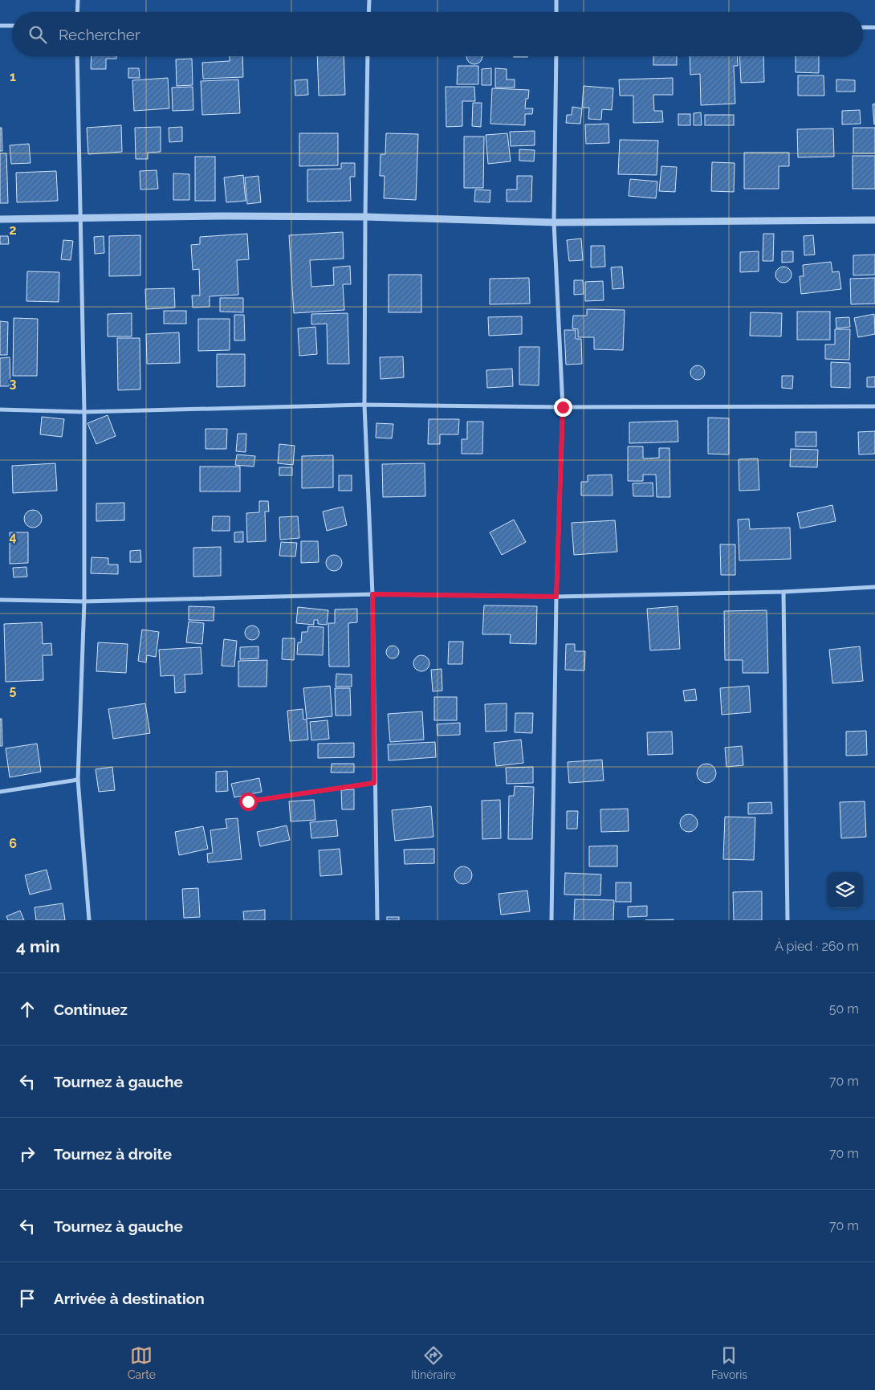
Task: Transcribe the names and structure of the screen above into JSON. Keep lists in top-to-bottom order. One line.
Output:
{"page":{"search":"Rechercher","heading":["4 min","À pied · 260 m"],"list":[["Continuez","50 m"],["Tournez à gauche","70 m"],["Tournez à droite","70 m"],["Tournez à gauche","70 m"],"Arrivée à destination"],"nav":["Carte","Itinéraire","Favoris"]},"grid":{"rows":["1","2","3","4","5","6"]}}
